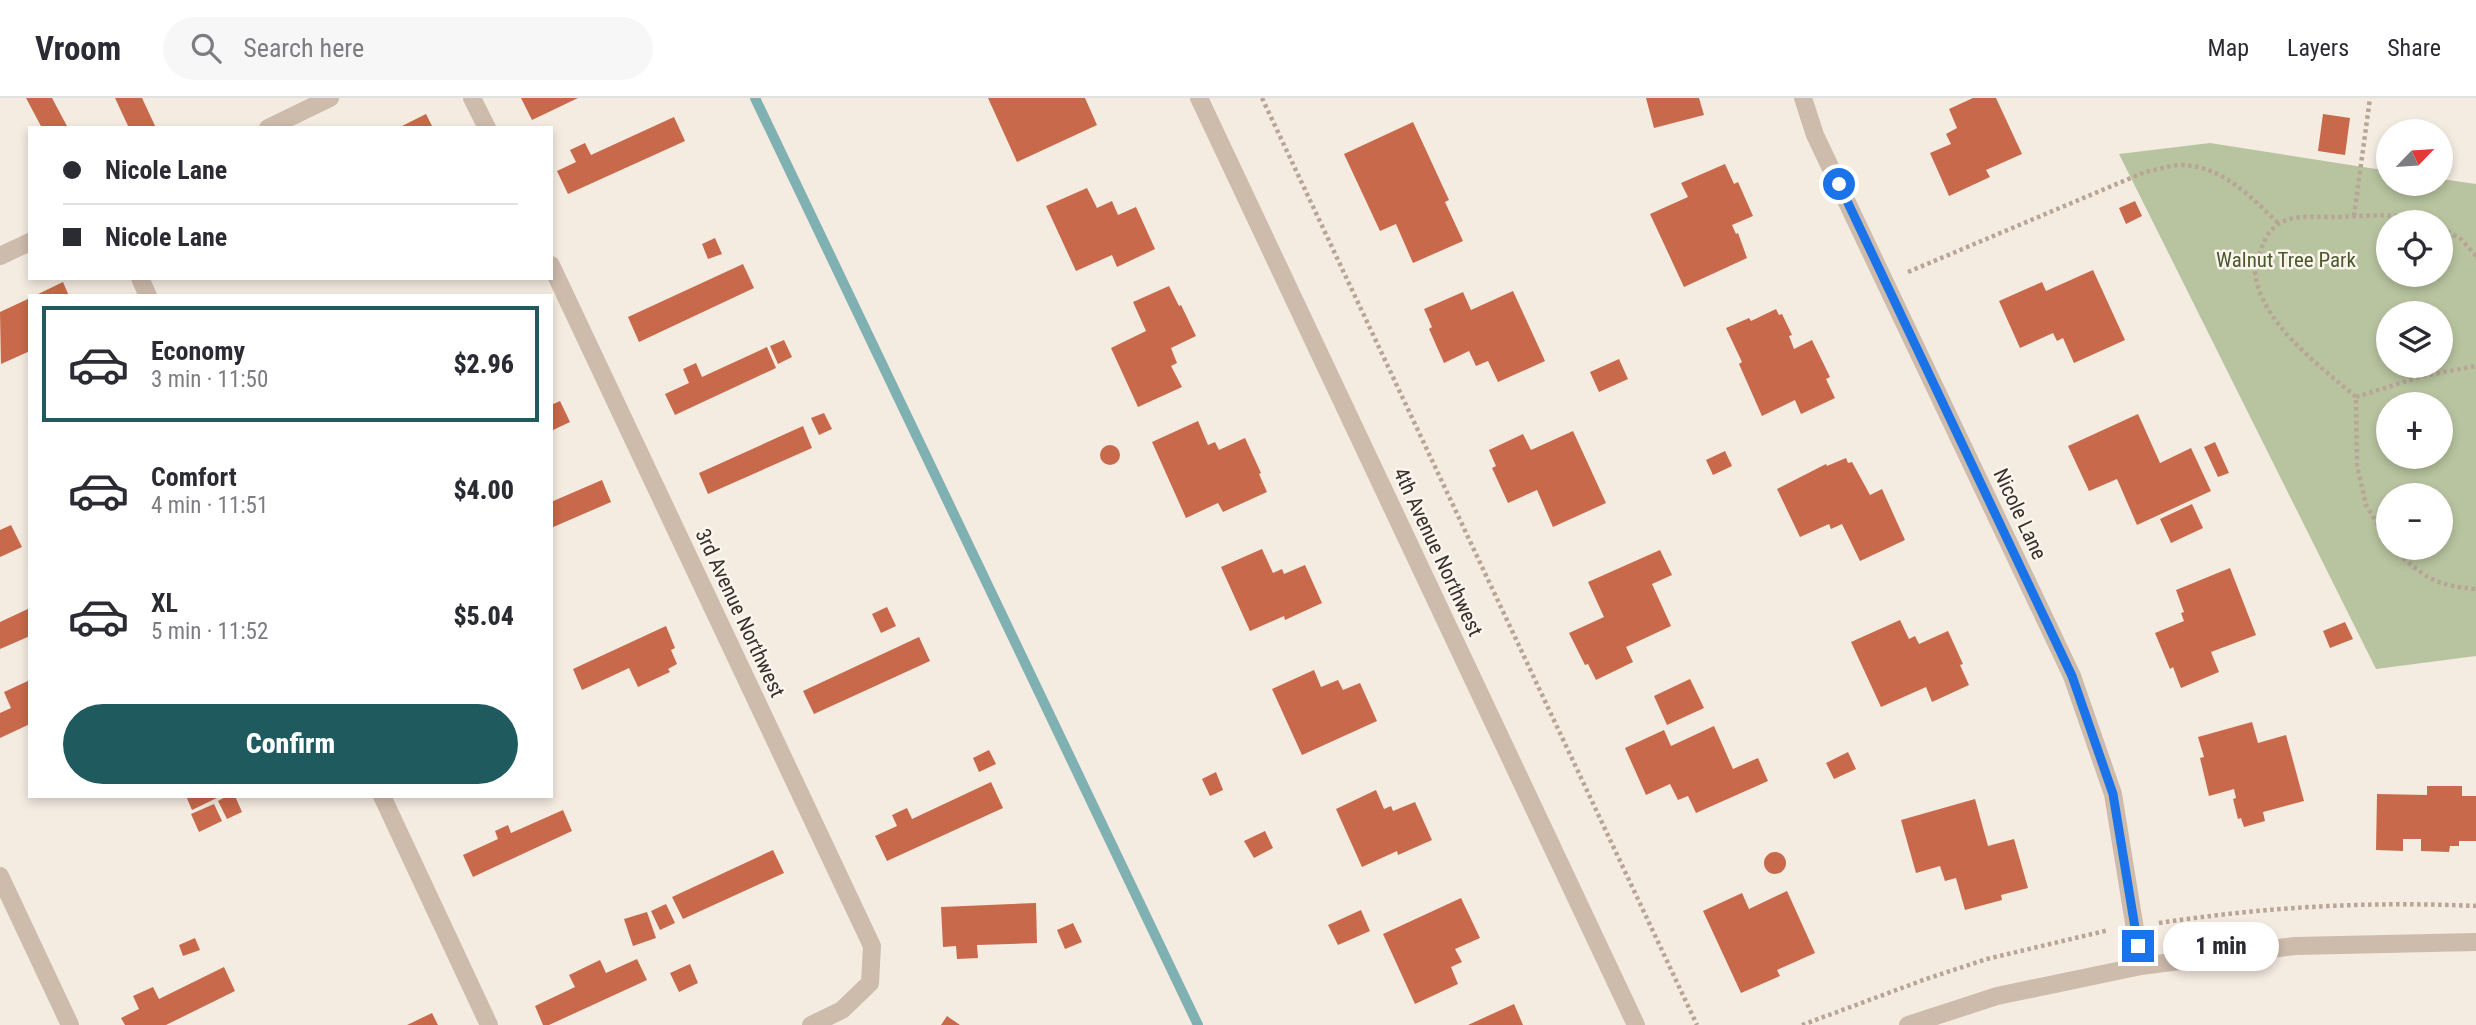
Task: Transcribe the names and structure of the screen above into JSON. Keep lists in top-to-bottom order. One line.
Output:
{"streets":{"street":["Nicole Lane","4th Avenue Northwest","3rd Avenue Northwest"]},"parks":["Walnut Tree Park"],"north":"top right","page":{"header":"Vroom","search":"Search here","nav":["Map","Layers","Share"],"map_buttons":["+","−"],"banner":["Nicole Lane","Nicole Lane"],"list":[{"name":"Economy","note":"3 min · 11:50","value":"$2.96"},{"name":"Comfort","note":"4 min · 11:51","value":"$4.00"},{"name":"XL","note":"5 min · 11:52","value":"$5.04"}],"buttons":"Confirm","bubble":"1 min"}}
